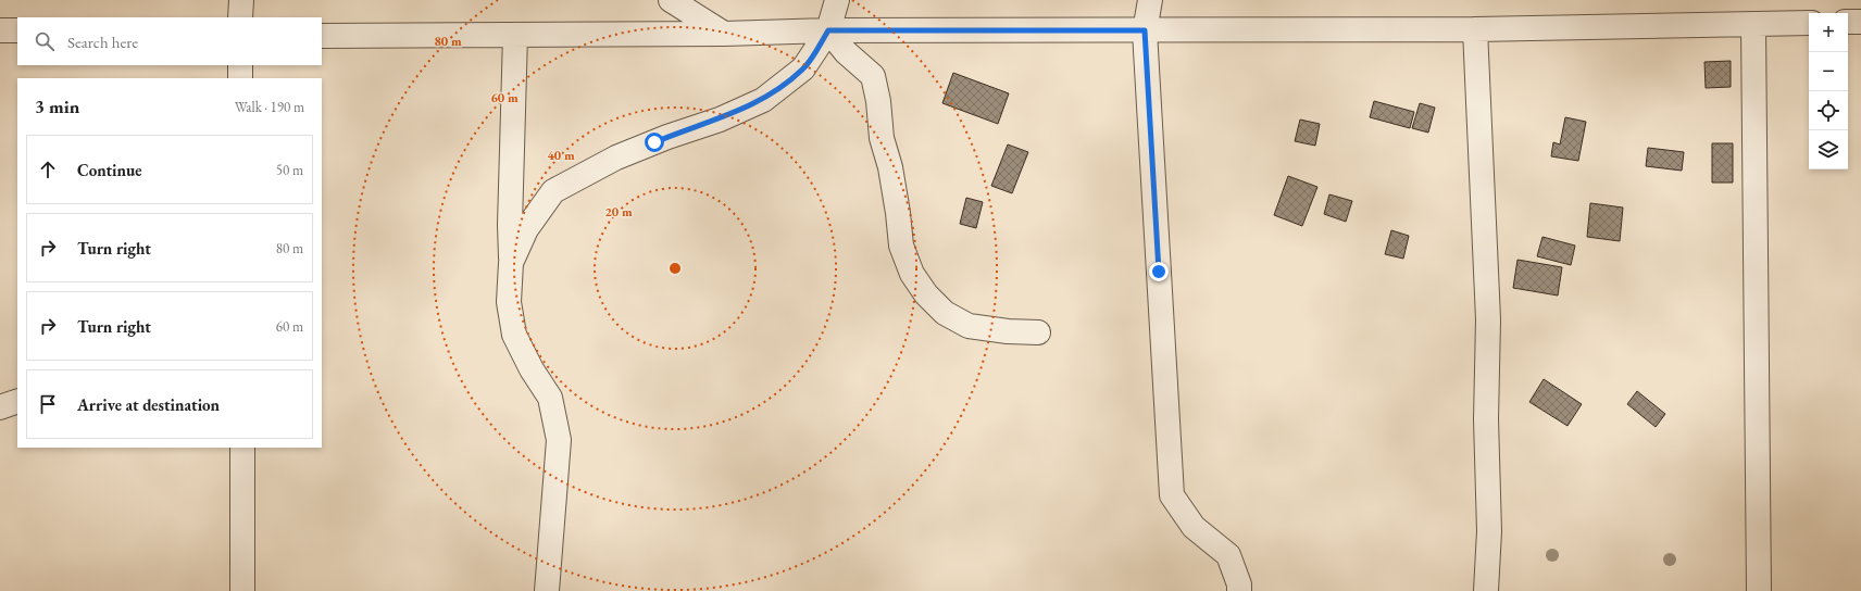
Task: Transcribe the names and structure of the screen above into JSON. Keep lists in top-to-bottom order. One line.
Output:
{"page":{"map_buttons":["+","−"],"search":"Search here","heading":["3 min","Walk · 190 m"],"list":[["Continue","50 m"],["Turn right","80 m"],["Turn right","60 m"],"Arrive at destination"]},"rings":["80 m","60 m","40 m","20 m"]}
